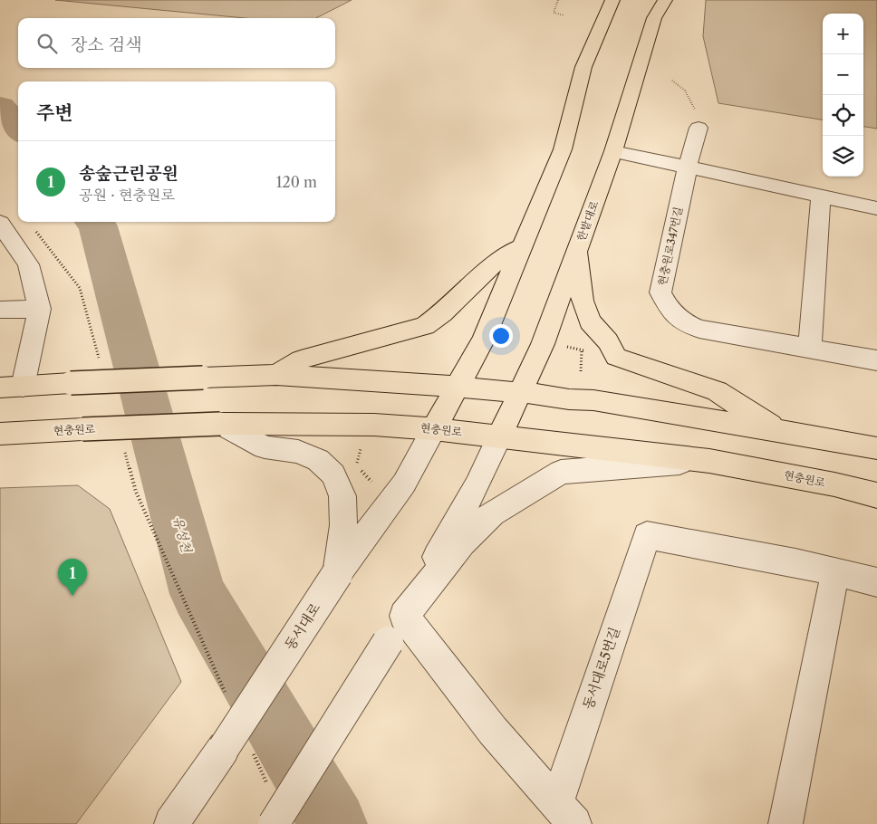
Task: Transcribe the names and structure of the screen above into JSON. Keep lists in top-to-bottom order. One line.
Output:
{"streets":{"main road":["한밭대로","현충원로"],"street":["현충원로347번길","동서대로","동서대로5번길"]},"crossings":[["한밭대로","현충원로"],["현충원로","동서대로"]],"water":["유성천"],"page":{"map_buttons":["+","−"],"search":"장소 검색","heading":"주변","list":[{"mark":"1","name":"송숲근린공원","note":"공원 · 현충원로","value":"120 m"}],"pins":"1"}}
